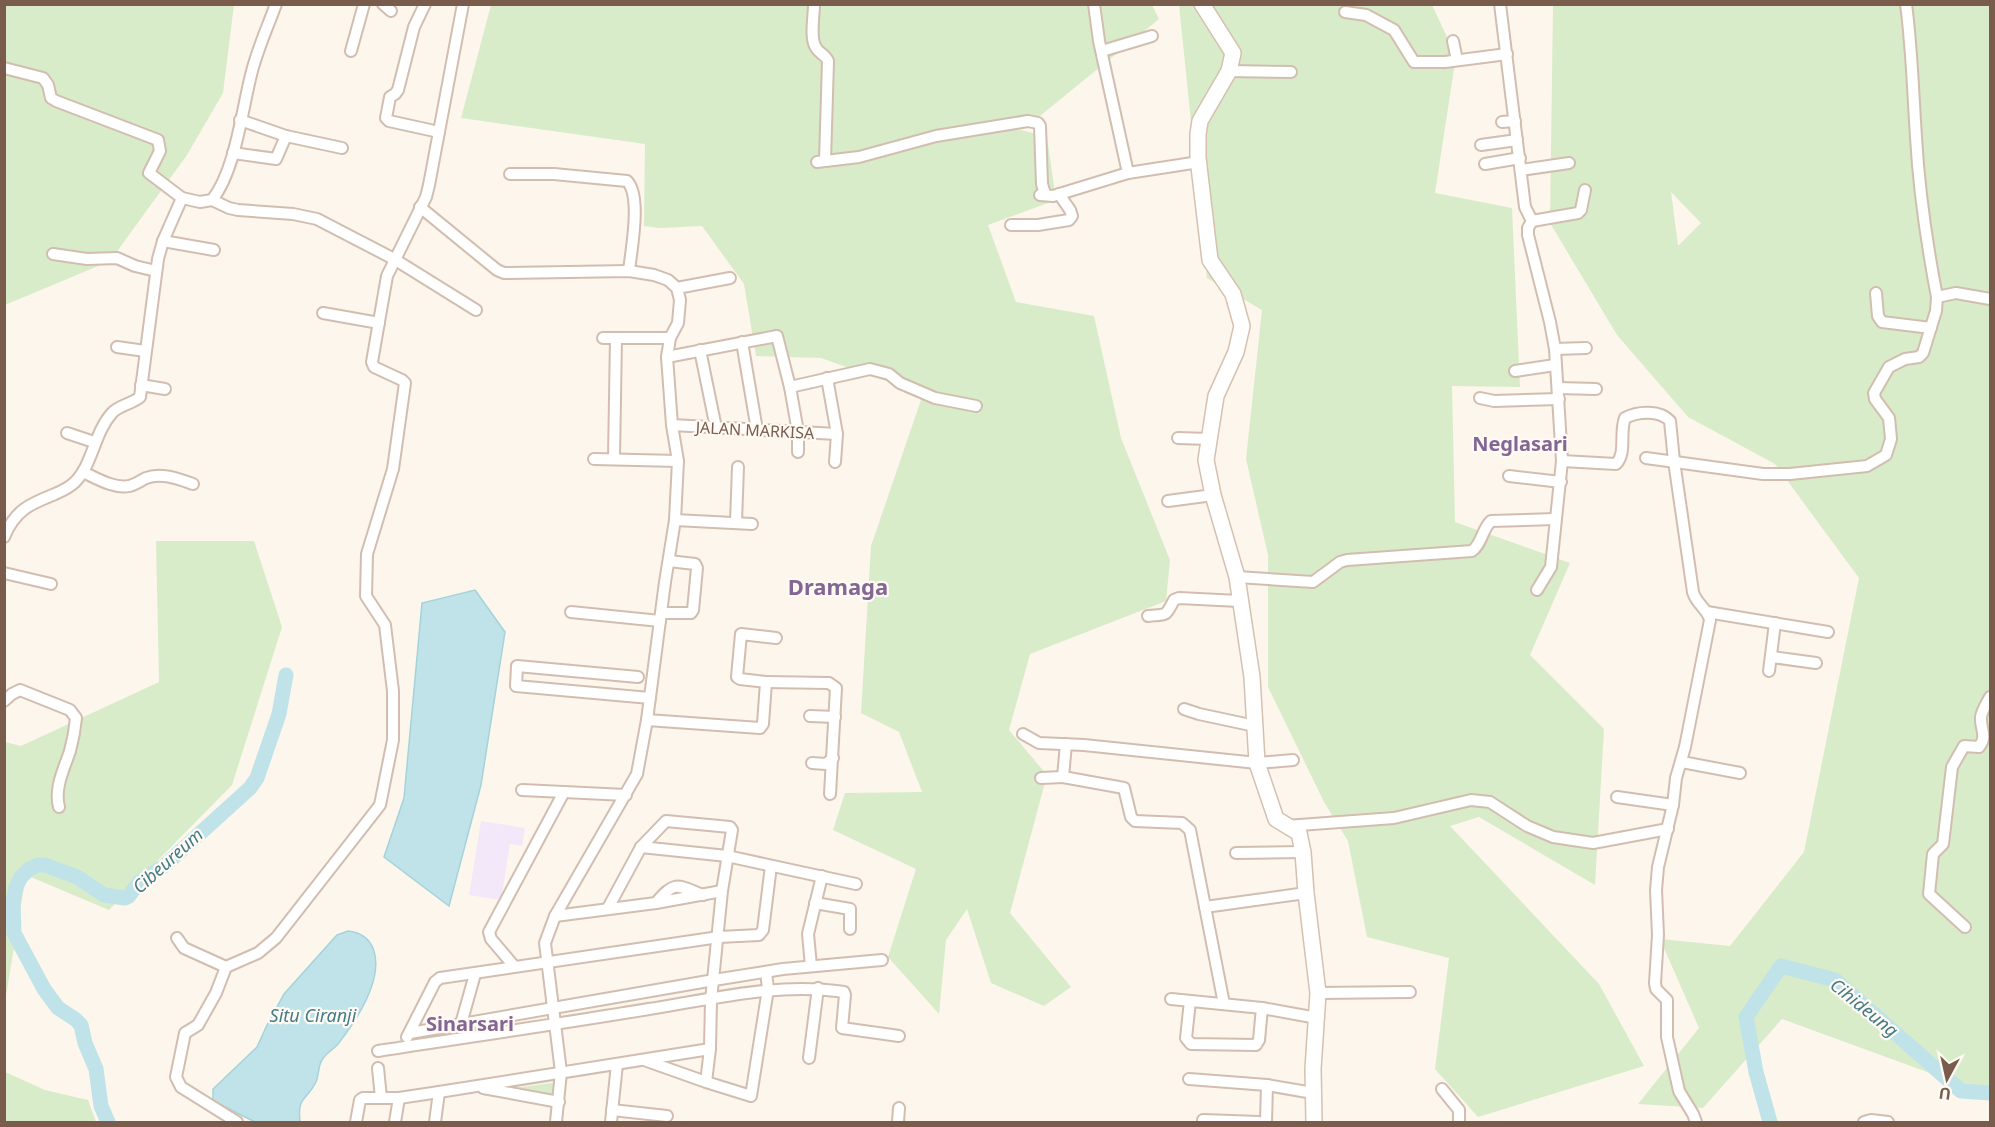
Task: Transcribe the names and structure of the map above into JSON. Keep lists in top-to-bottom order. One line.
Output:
{"streets":{"street":["JALAN MARKISA"]},"districts":["Neglasari","Dramaga","Sinarsari"],"water":["Cibeureum","Cihideung","Situ Ciranji"],"north":"bottom"}
